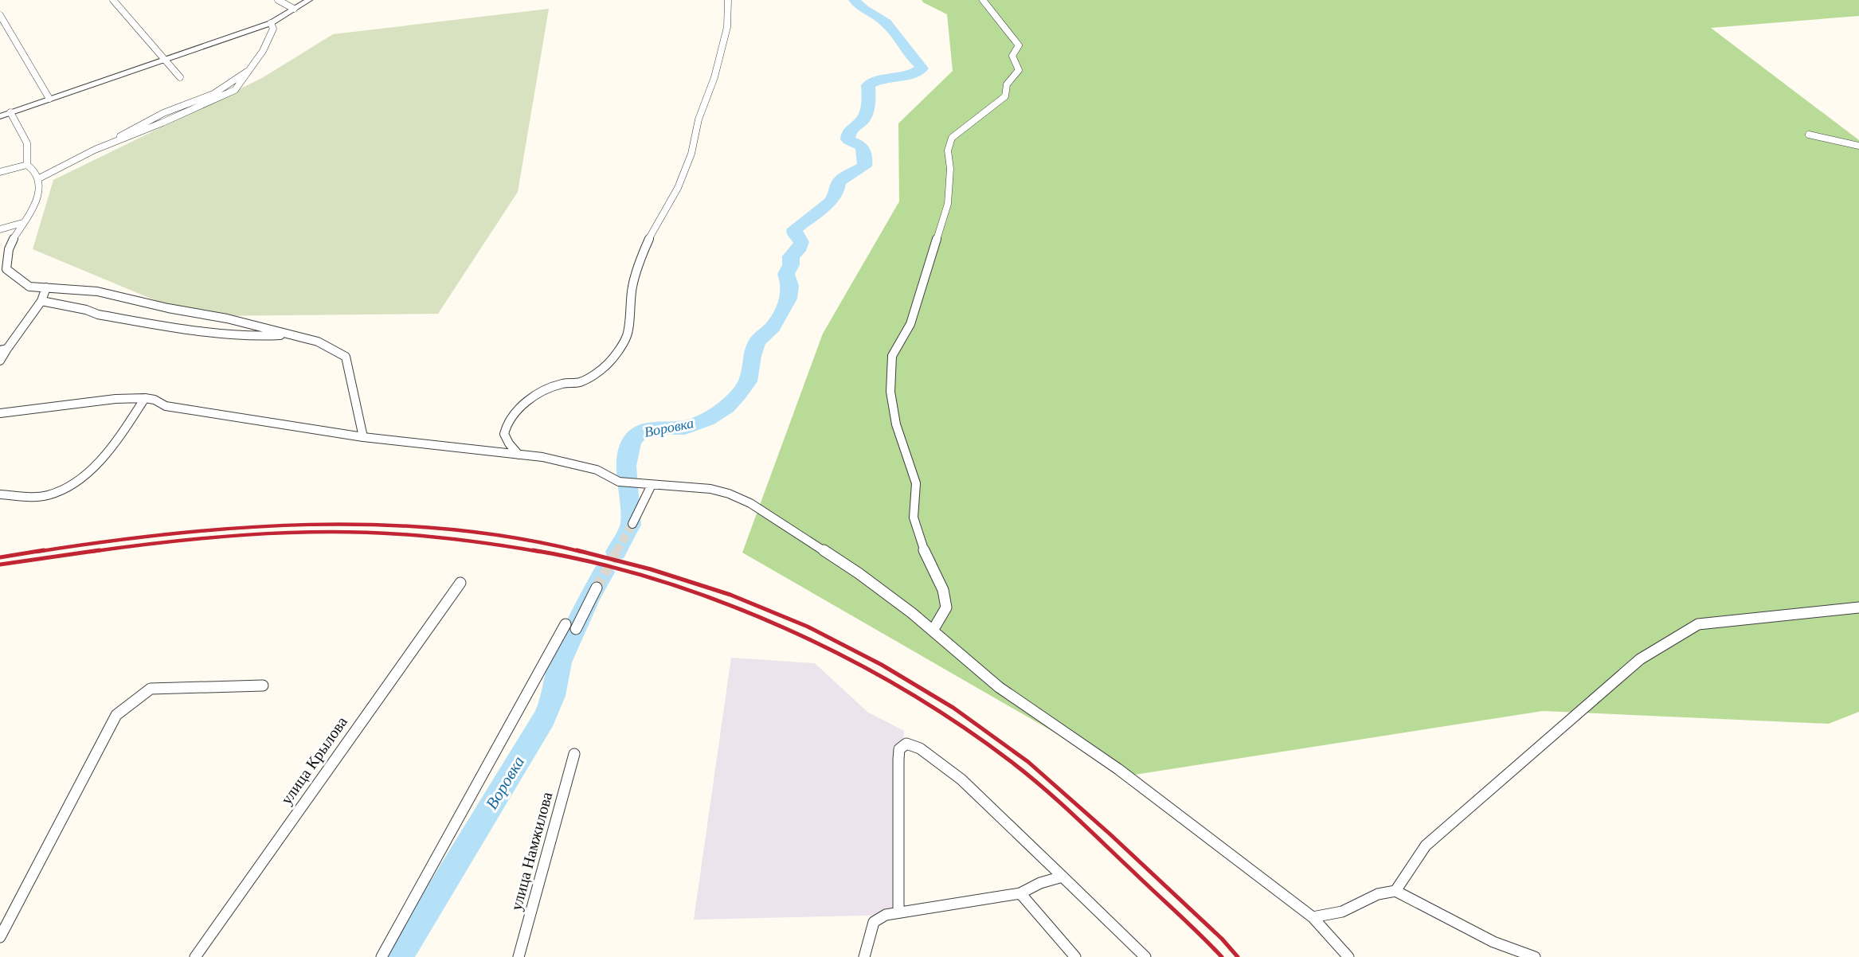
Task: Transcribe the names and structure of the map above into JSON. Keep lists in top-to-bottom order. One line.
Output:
{"streets":{"street":["улица Крылова","улица Намжилова"]},"water":["Воровка"]}
